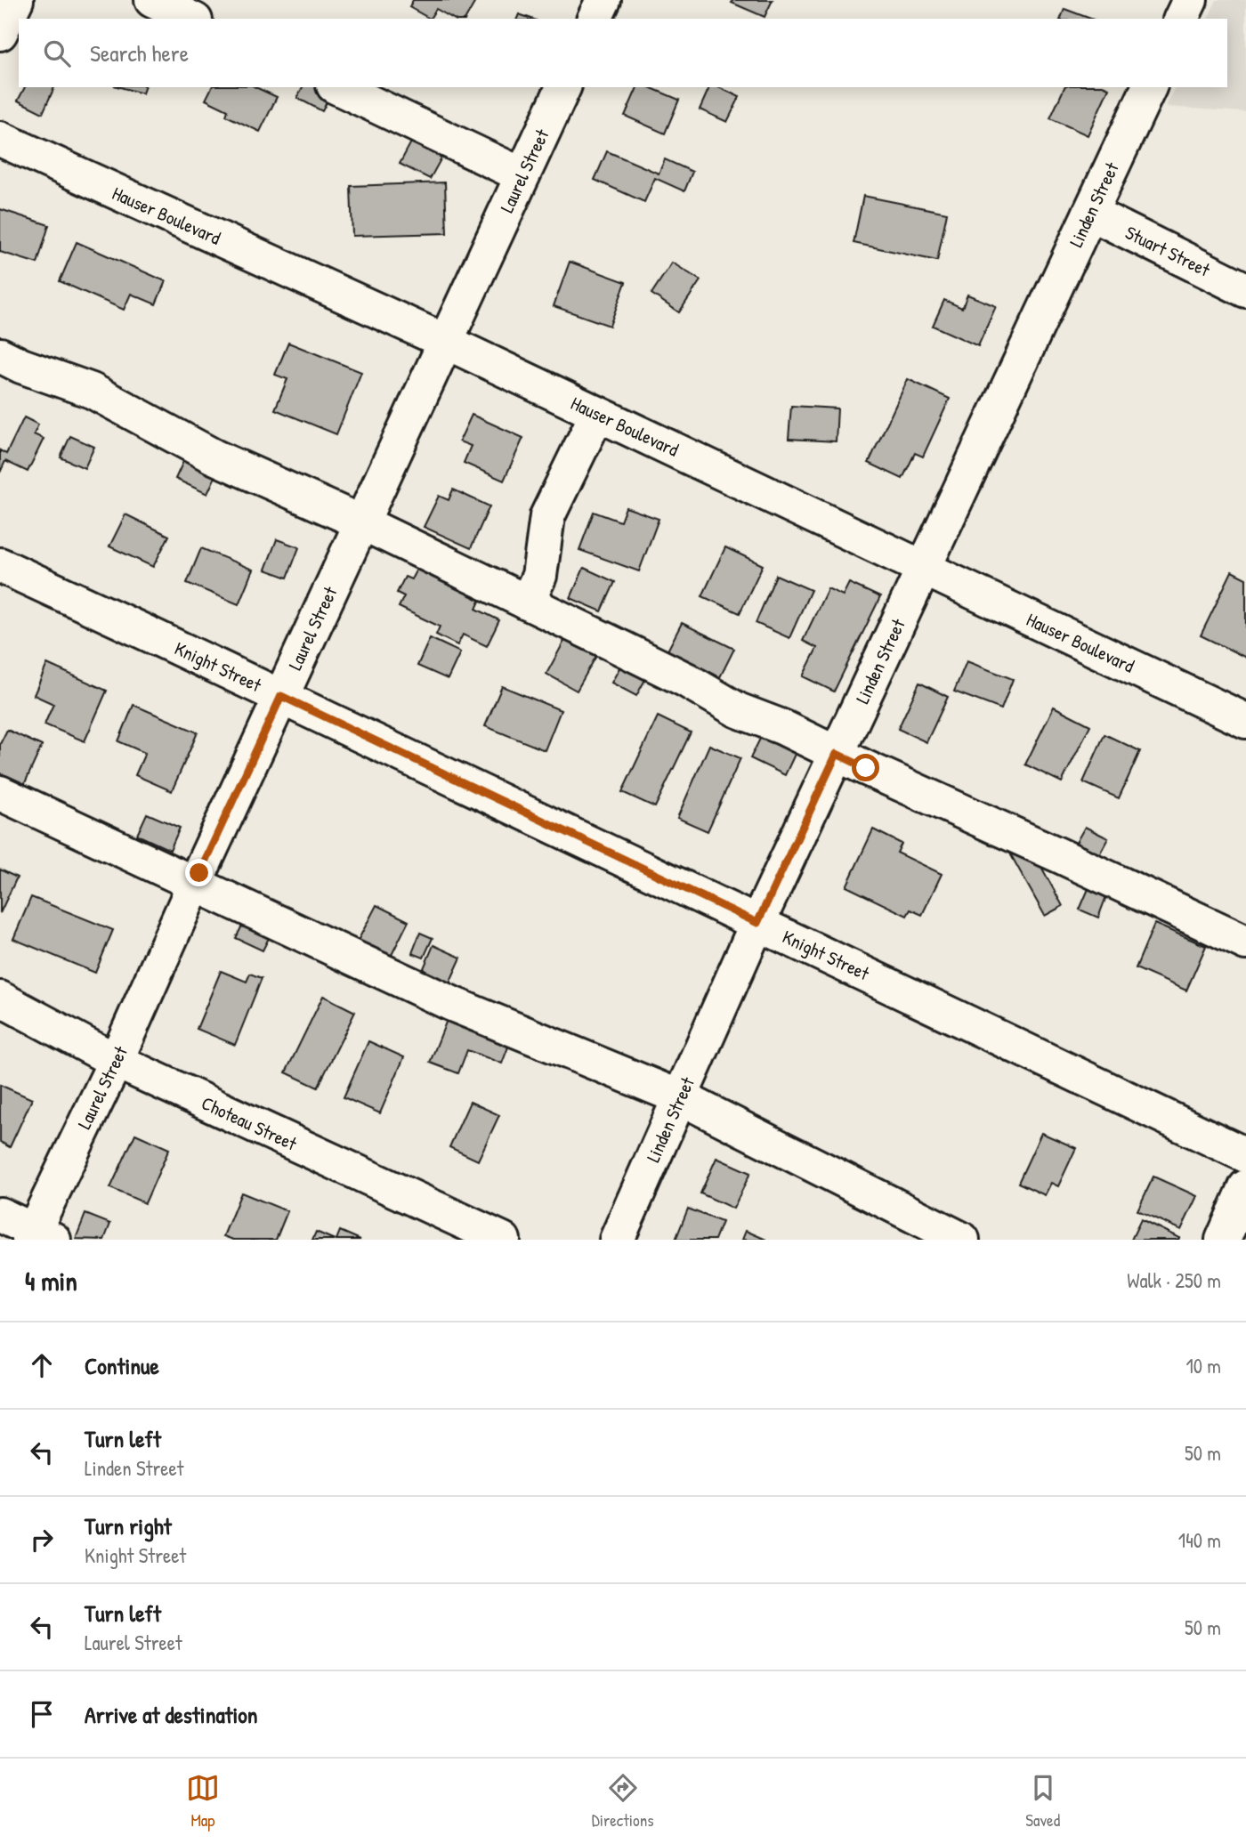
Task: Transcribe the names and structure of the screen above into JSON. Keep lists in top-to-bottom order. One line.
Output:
{"streets":{"street":["Laurel Street","Linden Street","Hauser Boulevard","Stuart Street","Knight Street","Choteau Street"]},"crossings":[["Laurel Street","Hauser Boulevard"],["Laurel Street","Knight Street"],["Laurel Street","Choteau Street"],["Linden Street","Hauser Boulevard"],["Linden Street","Stuart Street"],["Linden Street","Knight Street"]],"page":{"search":"Search here","heading":["4 min","Walk · 250 m"],"list":[["Continue","10 m"],["Turn left","Linden Street","50 m"],["Turn right","Knight Street","140 m"],["Turn left","Laurel Street","50 m"],"Arrive at destination"],"nav":["Map","Directions","Saved"]}}
